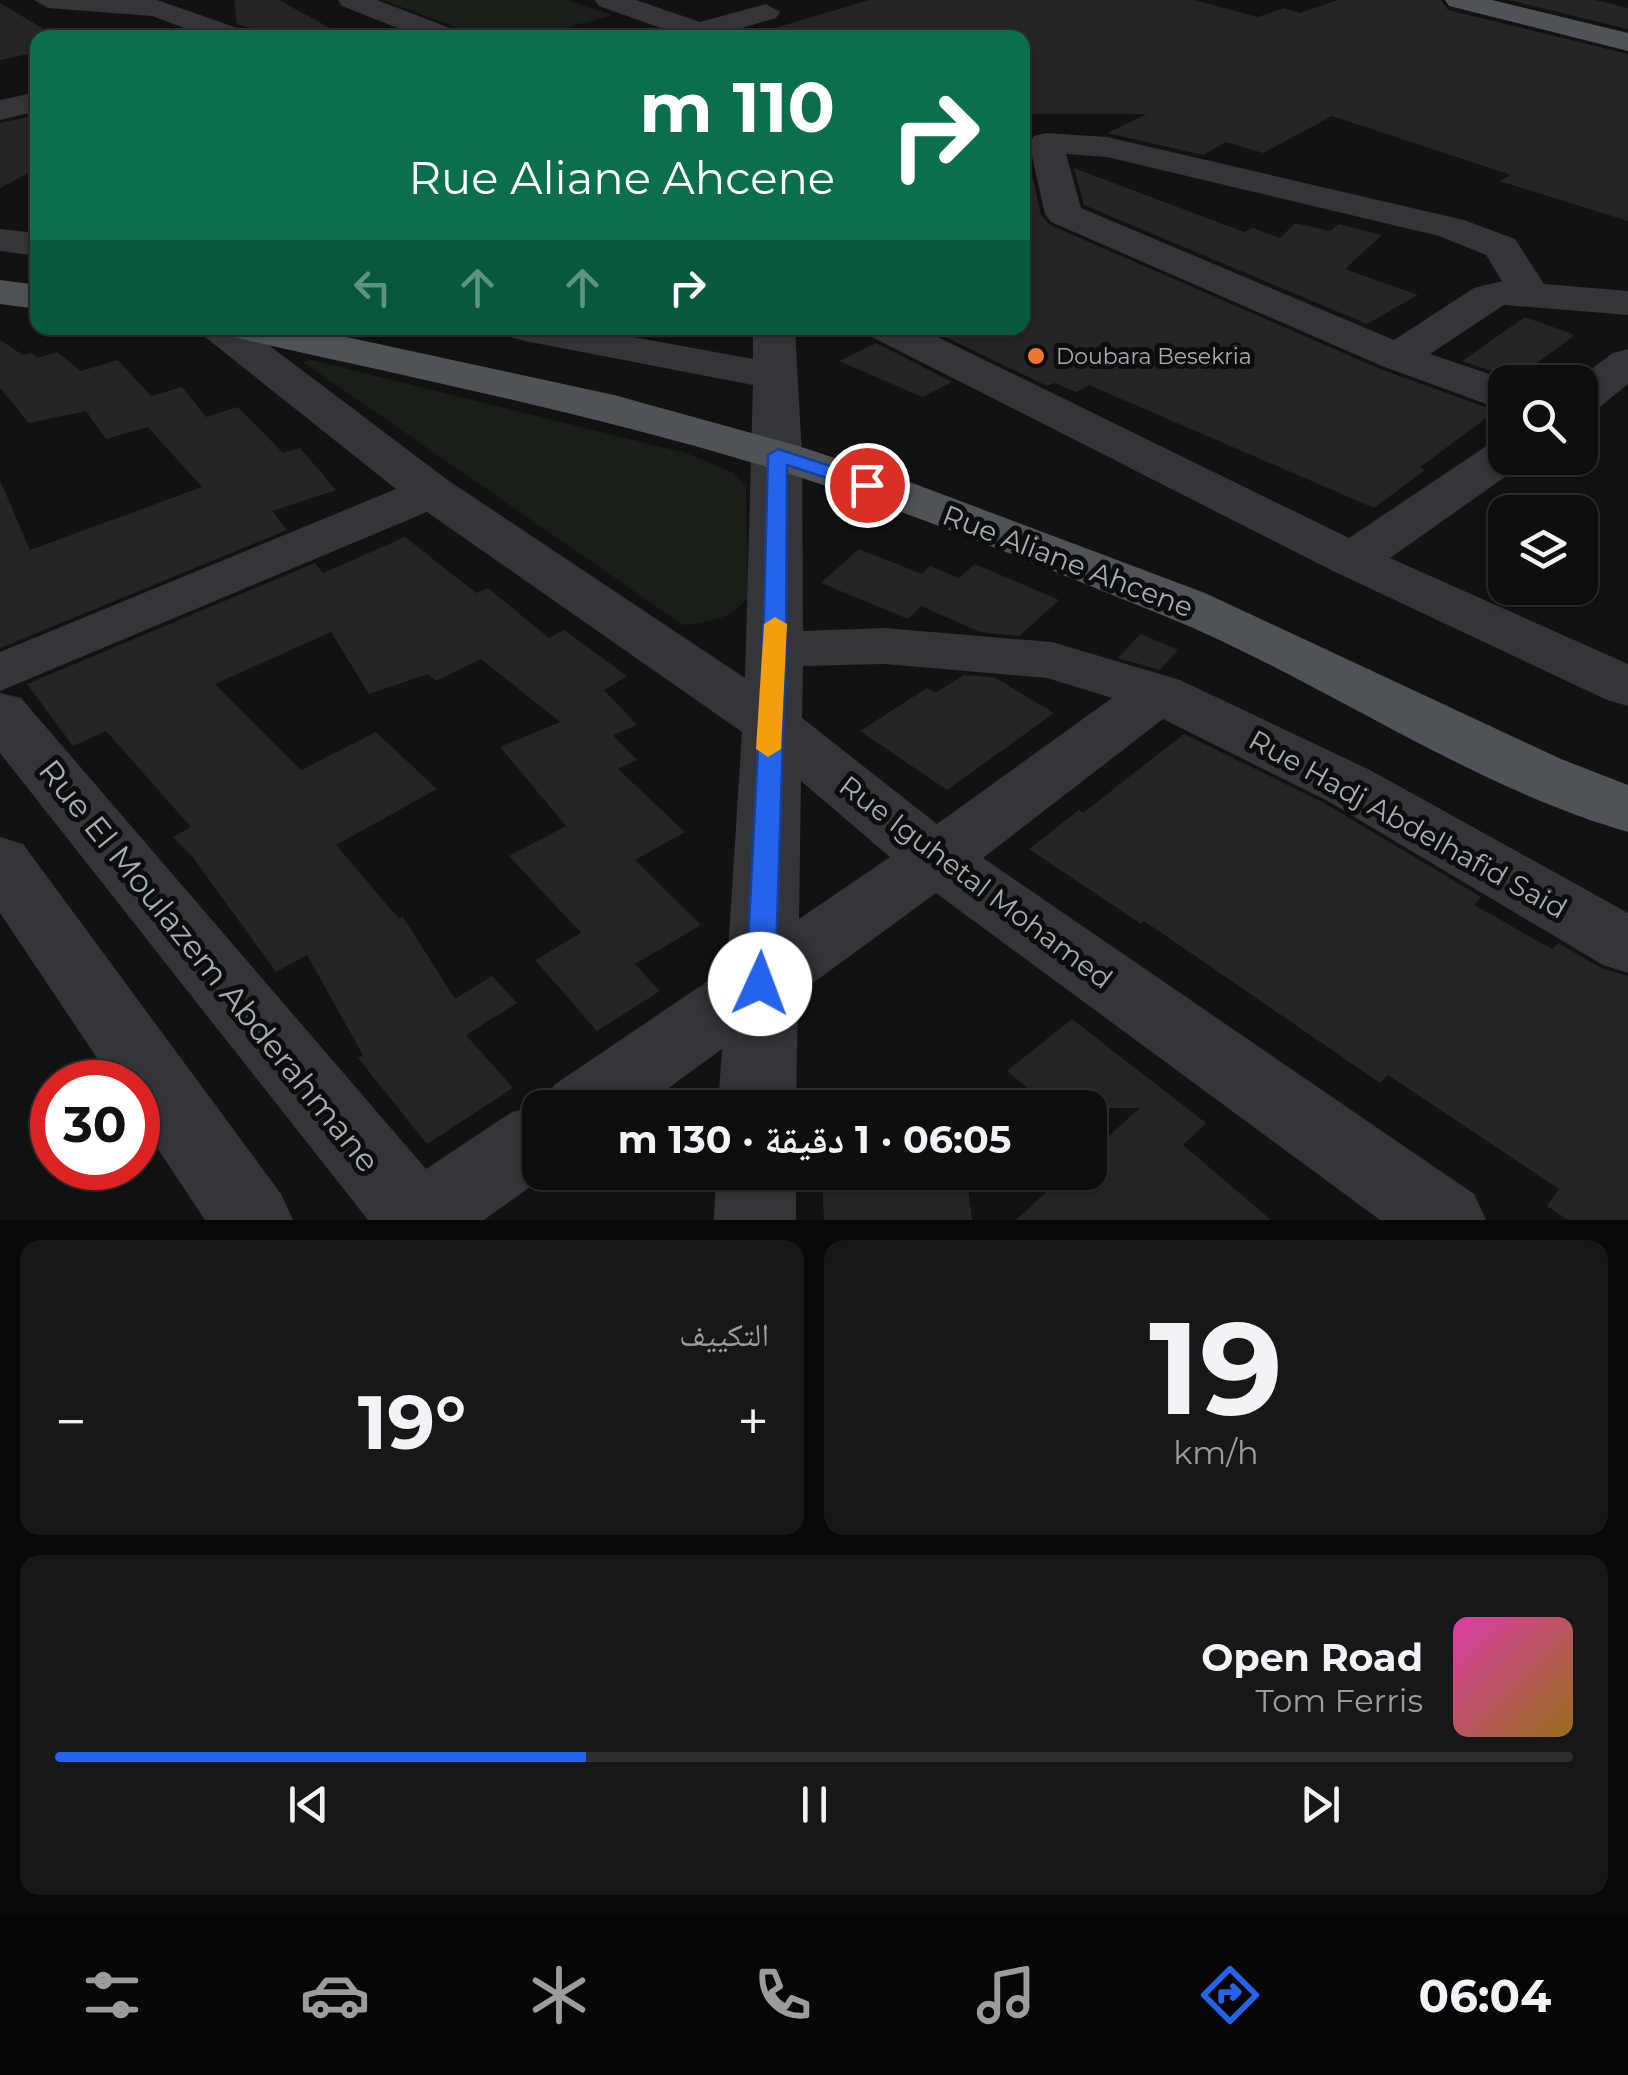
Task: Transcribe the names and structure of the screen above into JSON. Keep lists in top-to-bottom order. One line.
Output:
{"streets":{"main road":["Rue Aliane Ahcene"],"street":["Rue Hadj Abdelhafid Said","Rue Iguhetal Mohamed","Rue El Moulazem Abderahmane"]},"places":["Doubara Besekria"],"page":{"turn":["110 m","Rue Aliane Ahcene"],"limit":"30","trip":"06:05 · 1 دقيقة · 130 m","tile":[["19","km/h"],"التكييف"],"heat":["−","19°","+"],"song":["Open Road","Tom Ferris"],"tabs":"06:04"}}
